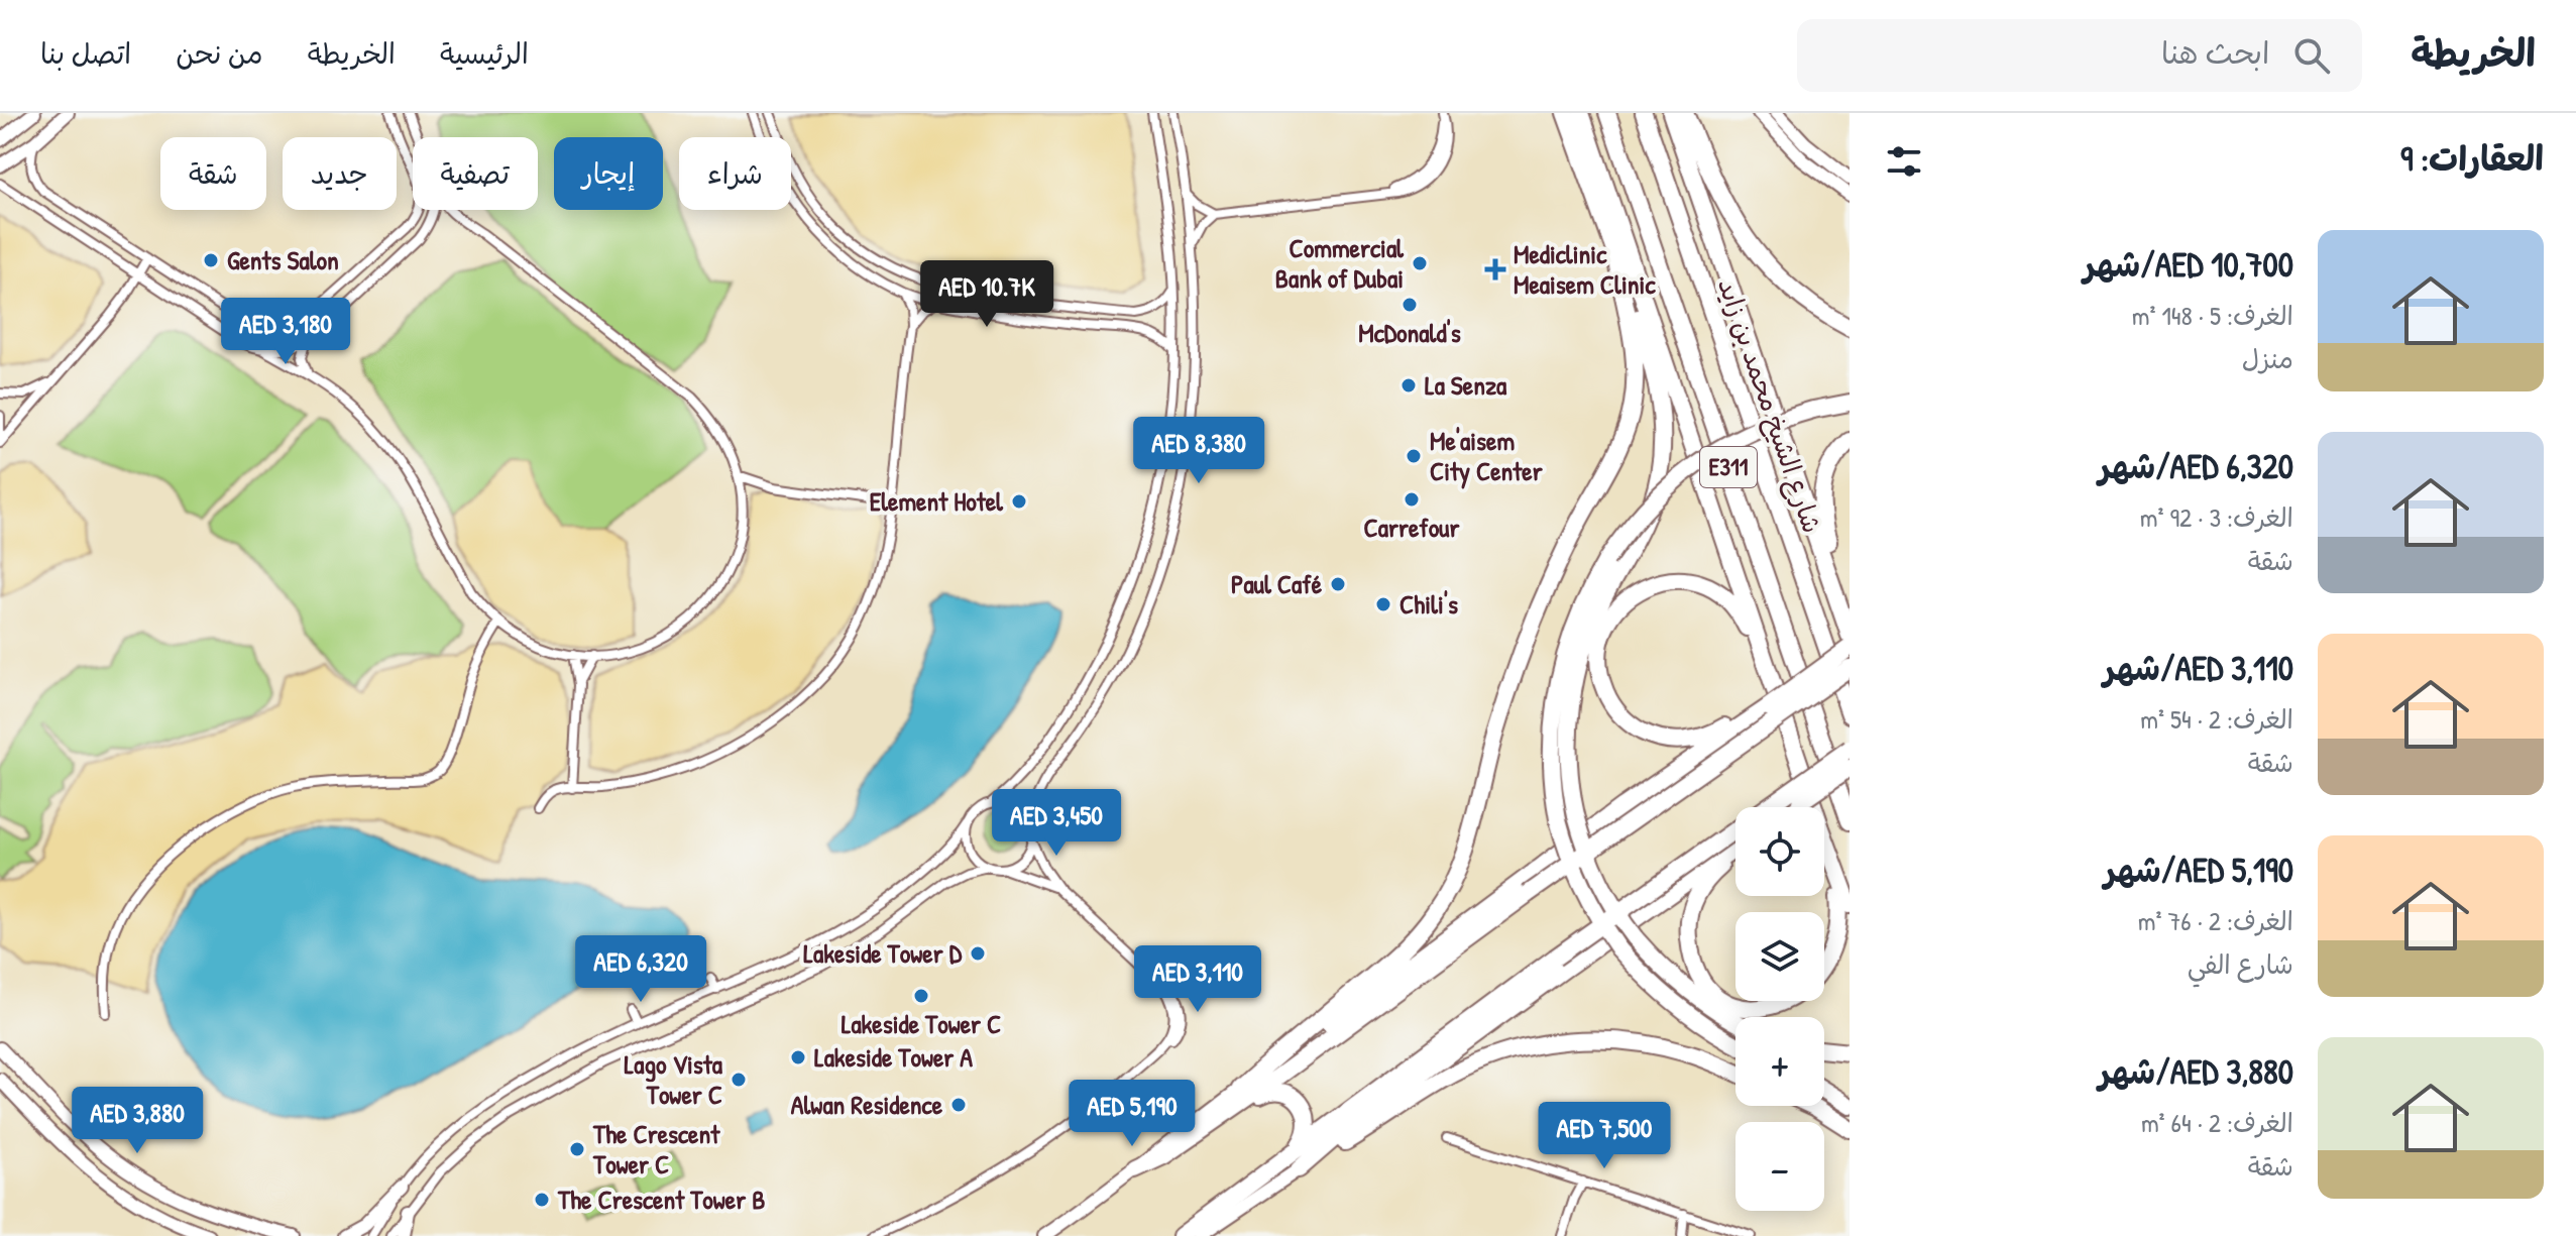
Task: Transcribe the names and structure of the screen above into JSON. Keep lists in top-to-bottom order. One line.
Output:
{"streets":{"highway":["شارع الشيخ محمد بن زايد","E311"]},"places":{"other":["Gents Salon","Commercial Bank of Dubai","McDonald's","La Senza","Me'aisem City Center","Carrefour","Element Hotel","Paul Café","Chili's","Lakeside Tower D","Lakeside Tower C","Lakeside Tower A","Lago Vista Tower C","Alwan Residence","The Crescent Tower C","The Crescent Tower B"],"health":["Mediclinic Meaisem Clinic"]},"page":{"header":"الخريطة","search":"ابحث هنا","nav":["الرئيسية","الخريطة","من نحن","اتصل بنا"],"heading":"العقارات: 9","chip":["شراء","إيجار","تصفية","جديد","شقة"],"list":[{"name":"AED 10,700/شهر","note":"الغرف: 5 · 148 m² · منزل"},{"name":"AED 6,320/شهر","note":"الغرف: 3 · 92 m² · شقة"},{"name":"AED 3,110/شهر","note":"الغرف: 2 · 54 m² · شقة"},{"name":"AED 5,190/شهر","note":"الغرف: 2 · 76 m² · شارع الفي"},{"name":"AED 3,880/شهر","note":"الغرف: 2 · 64 m² · شقة"}],"price":["AED 10.7K","AED 3,180","AED 8,380","AED 3,450","AED 6,320","AED 3,110","AED 5,190","AED 3,880","AED 7,500"],"map_buttons":["+","−"]}}
